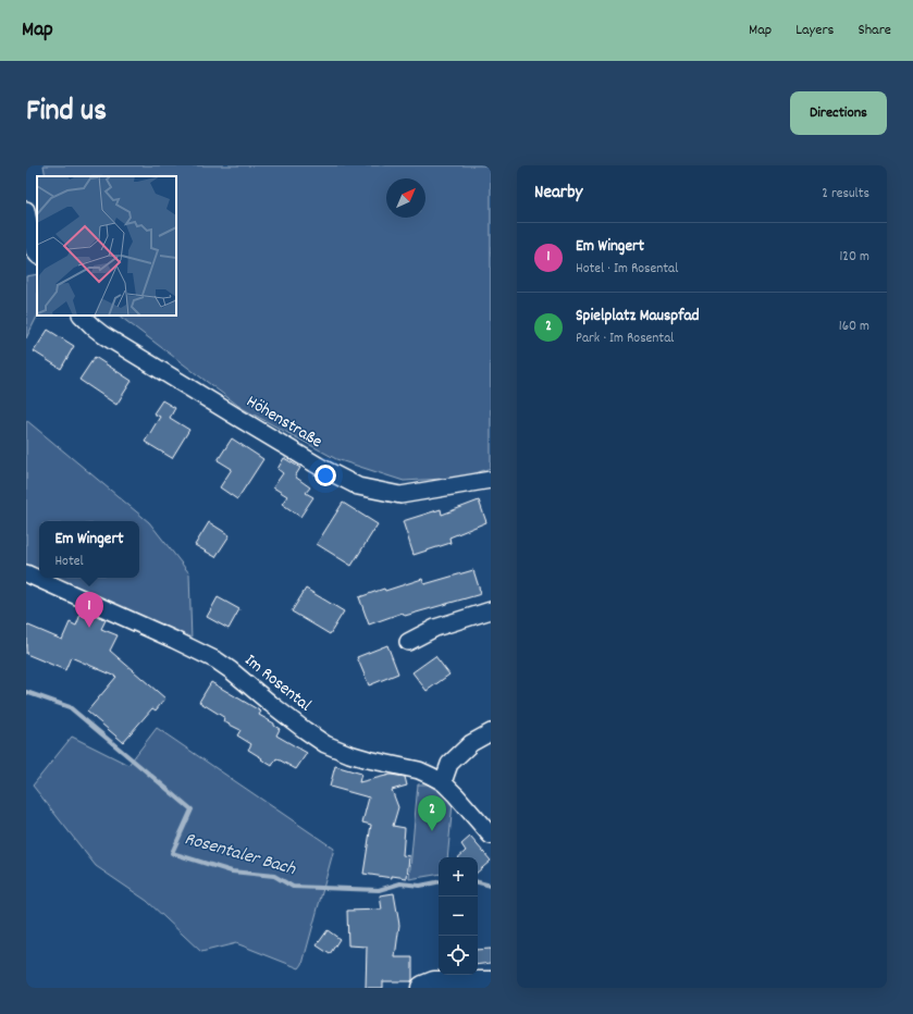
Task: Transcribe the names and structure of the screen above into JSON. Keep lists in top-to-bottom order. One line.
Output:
{"streets":{"street":["Höhenstraße","Im Rosental"]},"water":["Rosentaler Bach"],"north":"top right","page":{"header":"Map","nav":["Map","Layers","Share"],"title":"Find us","buttons":"Directions","heading":["Nearby","2 results"],"list":[{"mark":"1","name":"Em Wingert","note":"Hotel · Im Rosental","value":"120 m"},{"mark":"2","name":"Spielplatz Mauspfad","note":"Park · Im Rosental","value":"160 m"}],"popup":["Em Wingert","Hotel"],"pins":["1","2"],"map_buttons":["+","−"]}}
